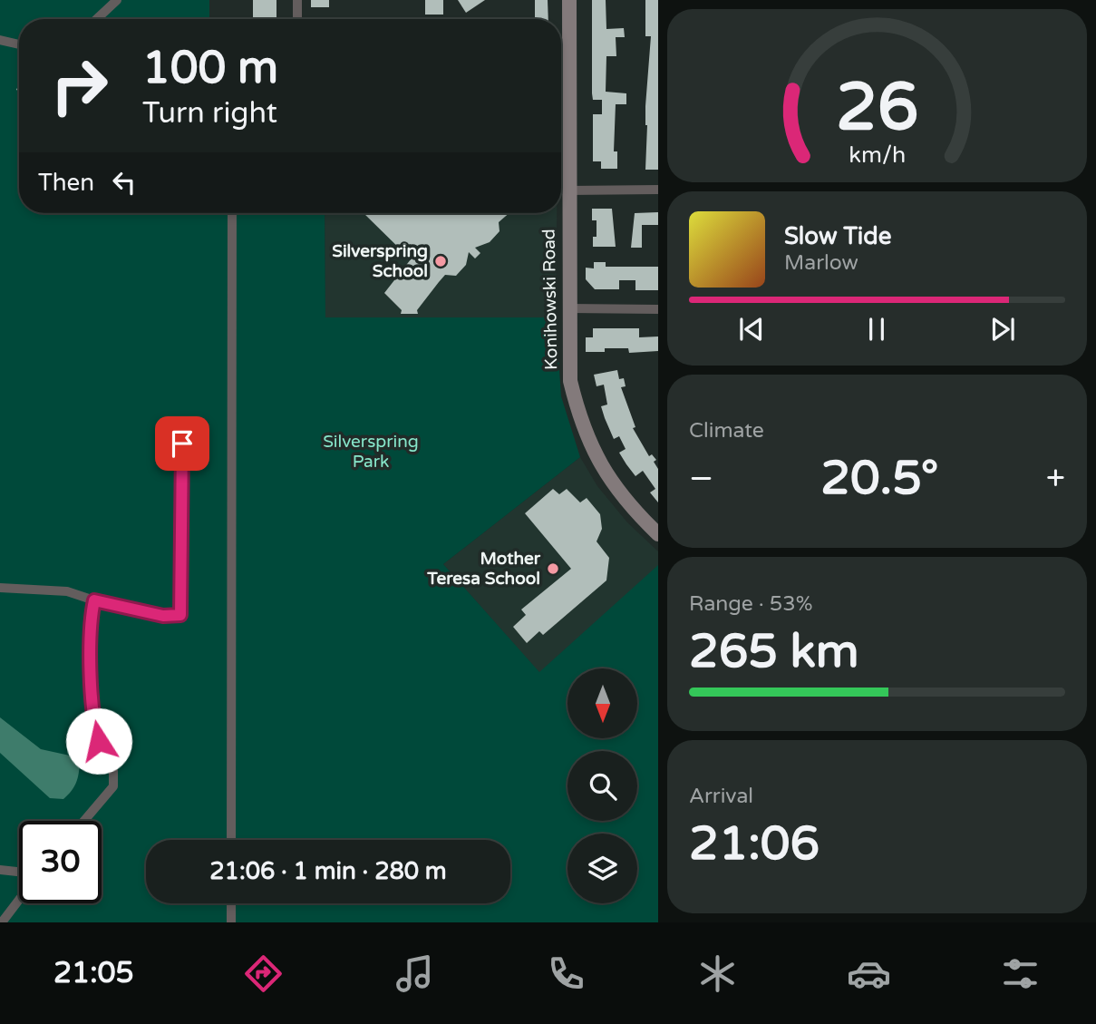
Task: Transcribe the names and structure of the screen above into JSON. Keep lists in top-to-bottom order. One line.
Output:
{"streets":{"street":["Konihowski Road"]},"parks":["Silverspring Park"],"places":["Silverspring School","Mother Teresa School"],"north":"bottom","page":{"turn":["100 m","Turn right"],"then":"Then","song":["Slow Tide","Marlow"],"tile":["Climate",["Range · 53%","265 km"],["Arrival","21:06"]],"heat":["−","20.5°","+"],"limit":"30","trip":"21:06 · 1 min · 280 m","tabs":"21:05","gauge":["26","km/h"]}}
